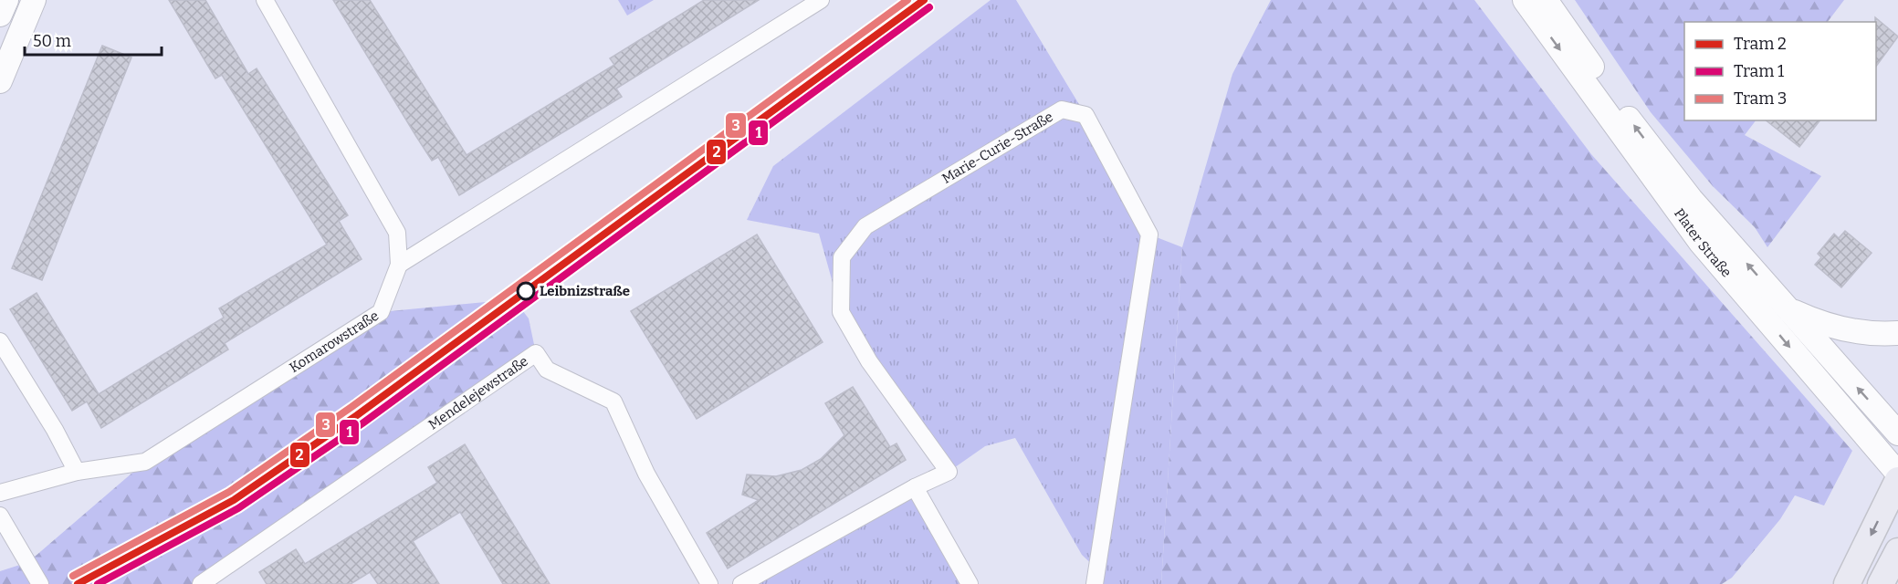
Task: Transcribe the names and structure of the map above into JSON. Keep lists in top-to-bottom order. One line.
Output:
{"streets":{"street":["Marie-Curie-Straße","Plater Straße","Komarowstraße","Mendelejewstraße"]},"places":["Leibnizstraße"],"lines":["tram line 2","tram line 3","tram line 1"],"legend":["Tram 2","Tram 1","Tram 3"],"scale_bar":"50 m"}
